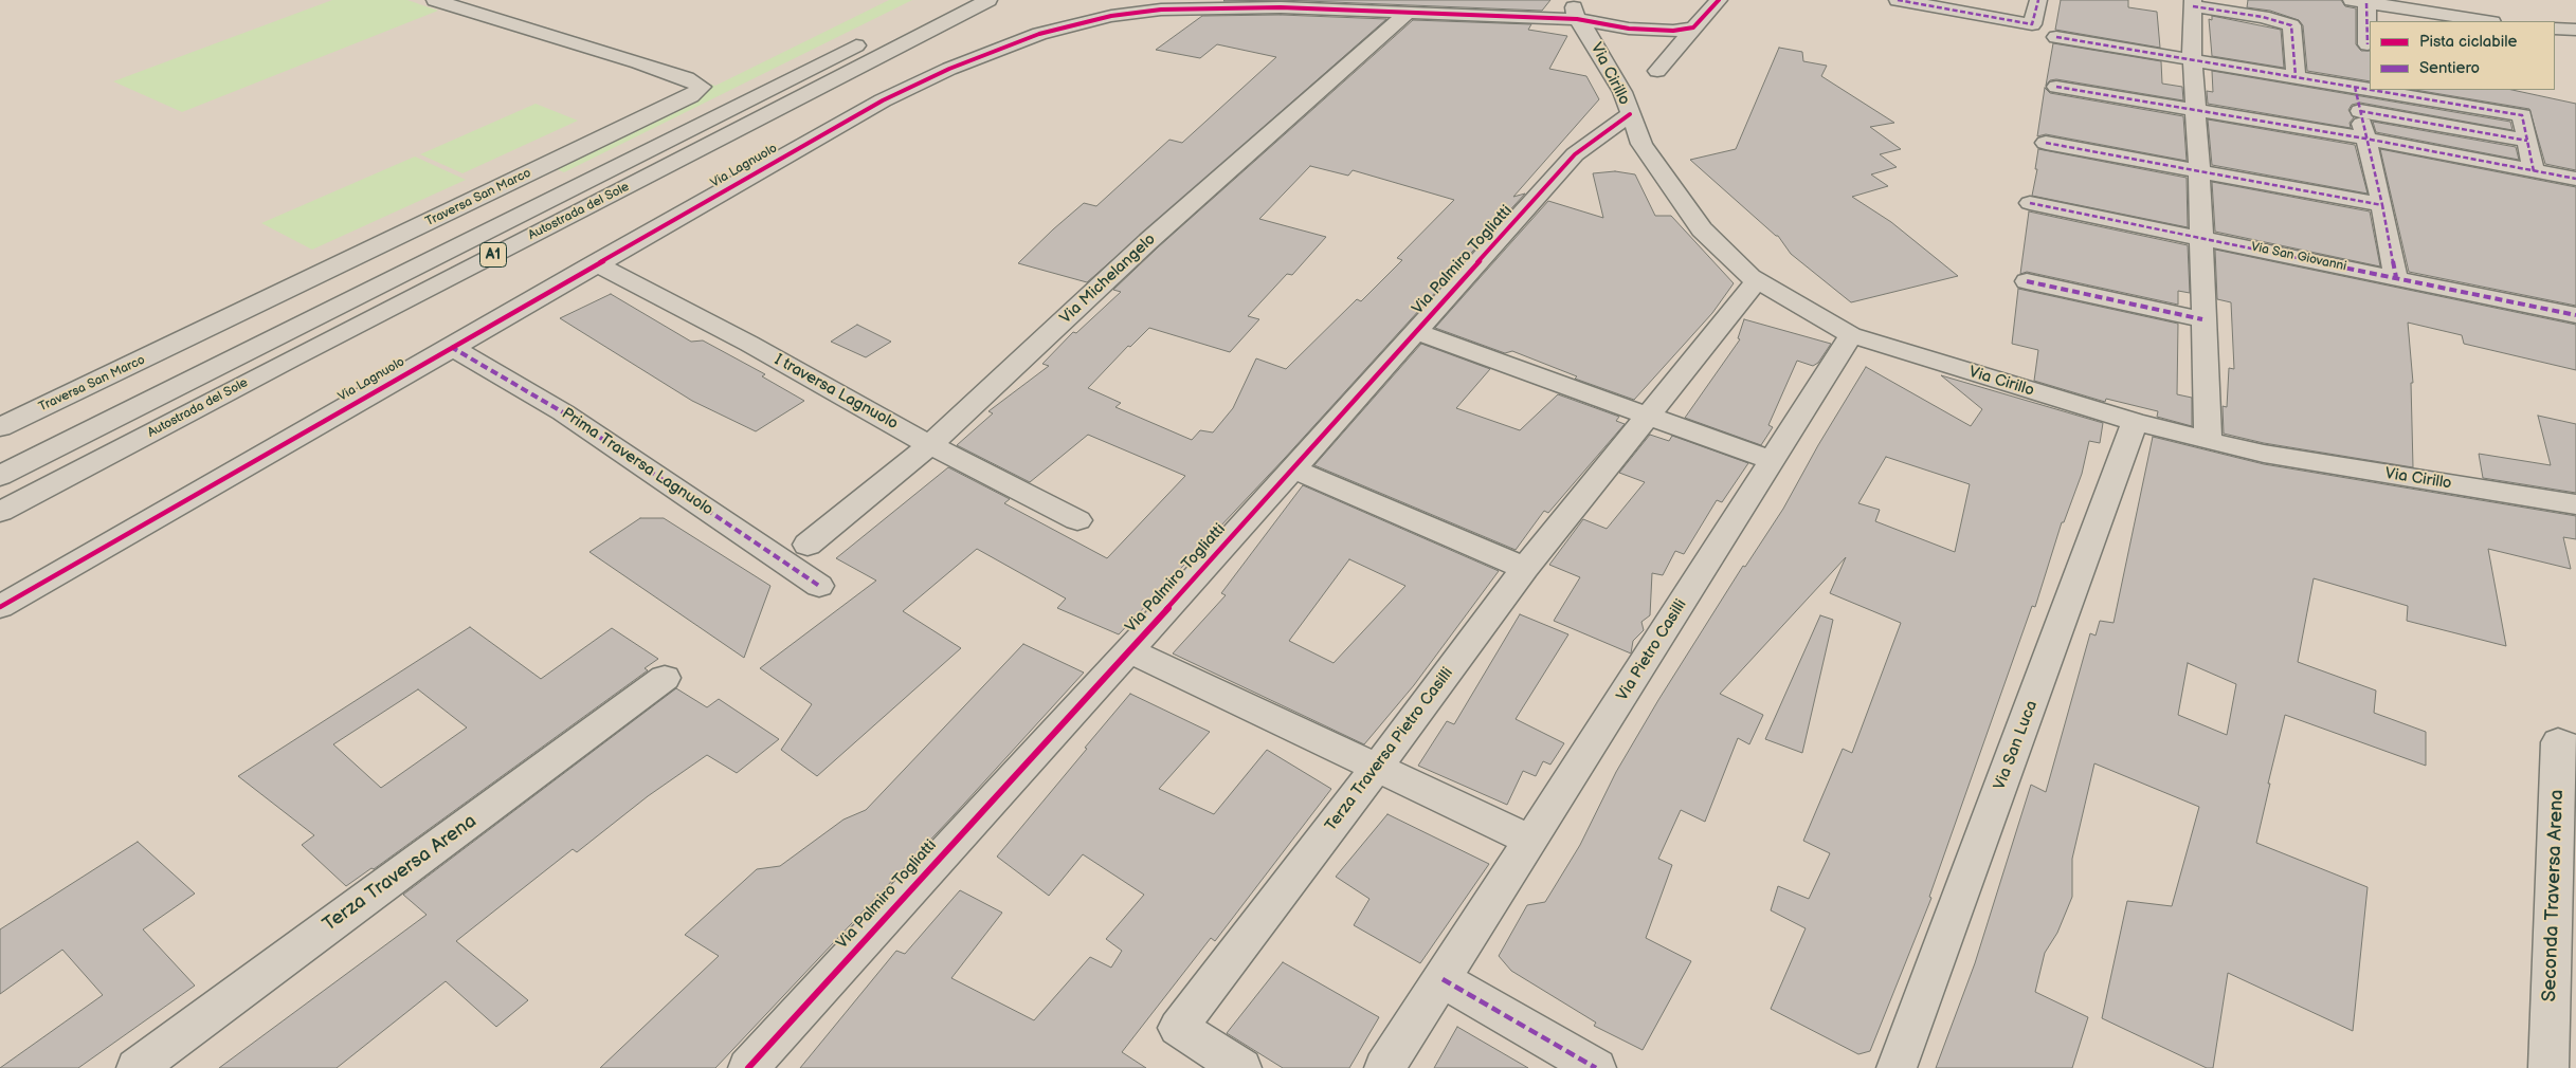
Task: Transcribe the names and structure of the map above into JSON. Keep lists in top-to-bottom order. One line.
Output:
{"streets":{"main road":["Via Cirillo","Via Lagnuolo","Traversa San Marco","Autostrada del Sole","A1","Via San Giovanni","Via Palmiro Togliatti","Via Michelangelo","I traversa Lagnuolo","Prima Traversa Lagnuolo","Via Pietro Casilli","Via San Luca","Terza Traversa Pietro Casilli","Terza Traversa Arena","Seconda Traversa Arena"]},"crossings":[["Via Cirillo","Via Lagnuolo"],["Via Cirillo","Via Palmiro Togliatti"],["Via Cirillo","Via Pietro Casilli"],["Via Cirillo","Via San Luca"],["Via Cirillo","Terza Traversa Pietro Casilli"],["Via Lagnuolo","Via Michelangelo"],["Via Lagnuolo","I traversa Lagnuolo"],["Via Lagnuolo","Prima Traversa Lagnuolo"],["Via Palmiro Togliatti","Terza Traversa Pietro Casilli"],["Via Michelangelo","I traversa Lagnuolo"]],"legend":["Pista ciclabile","Sentiero"]}
